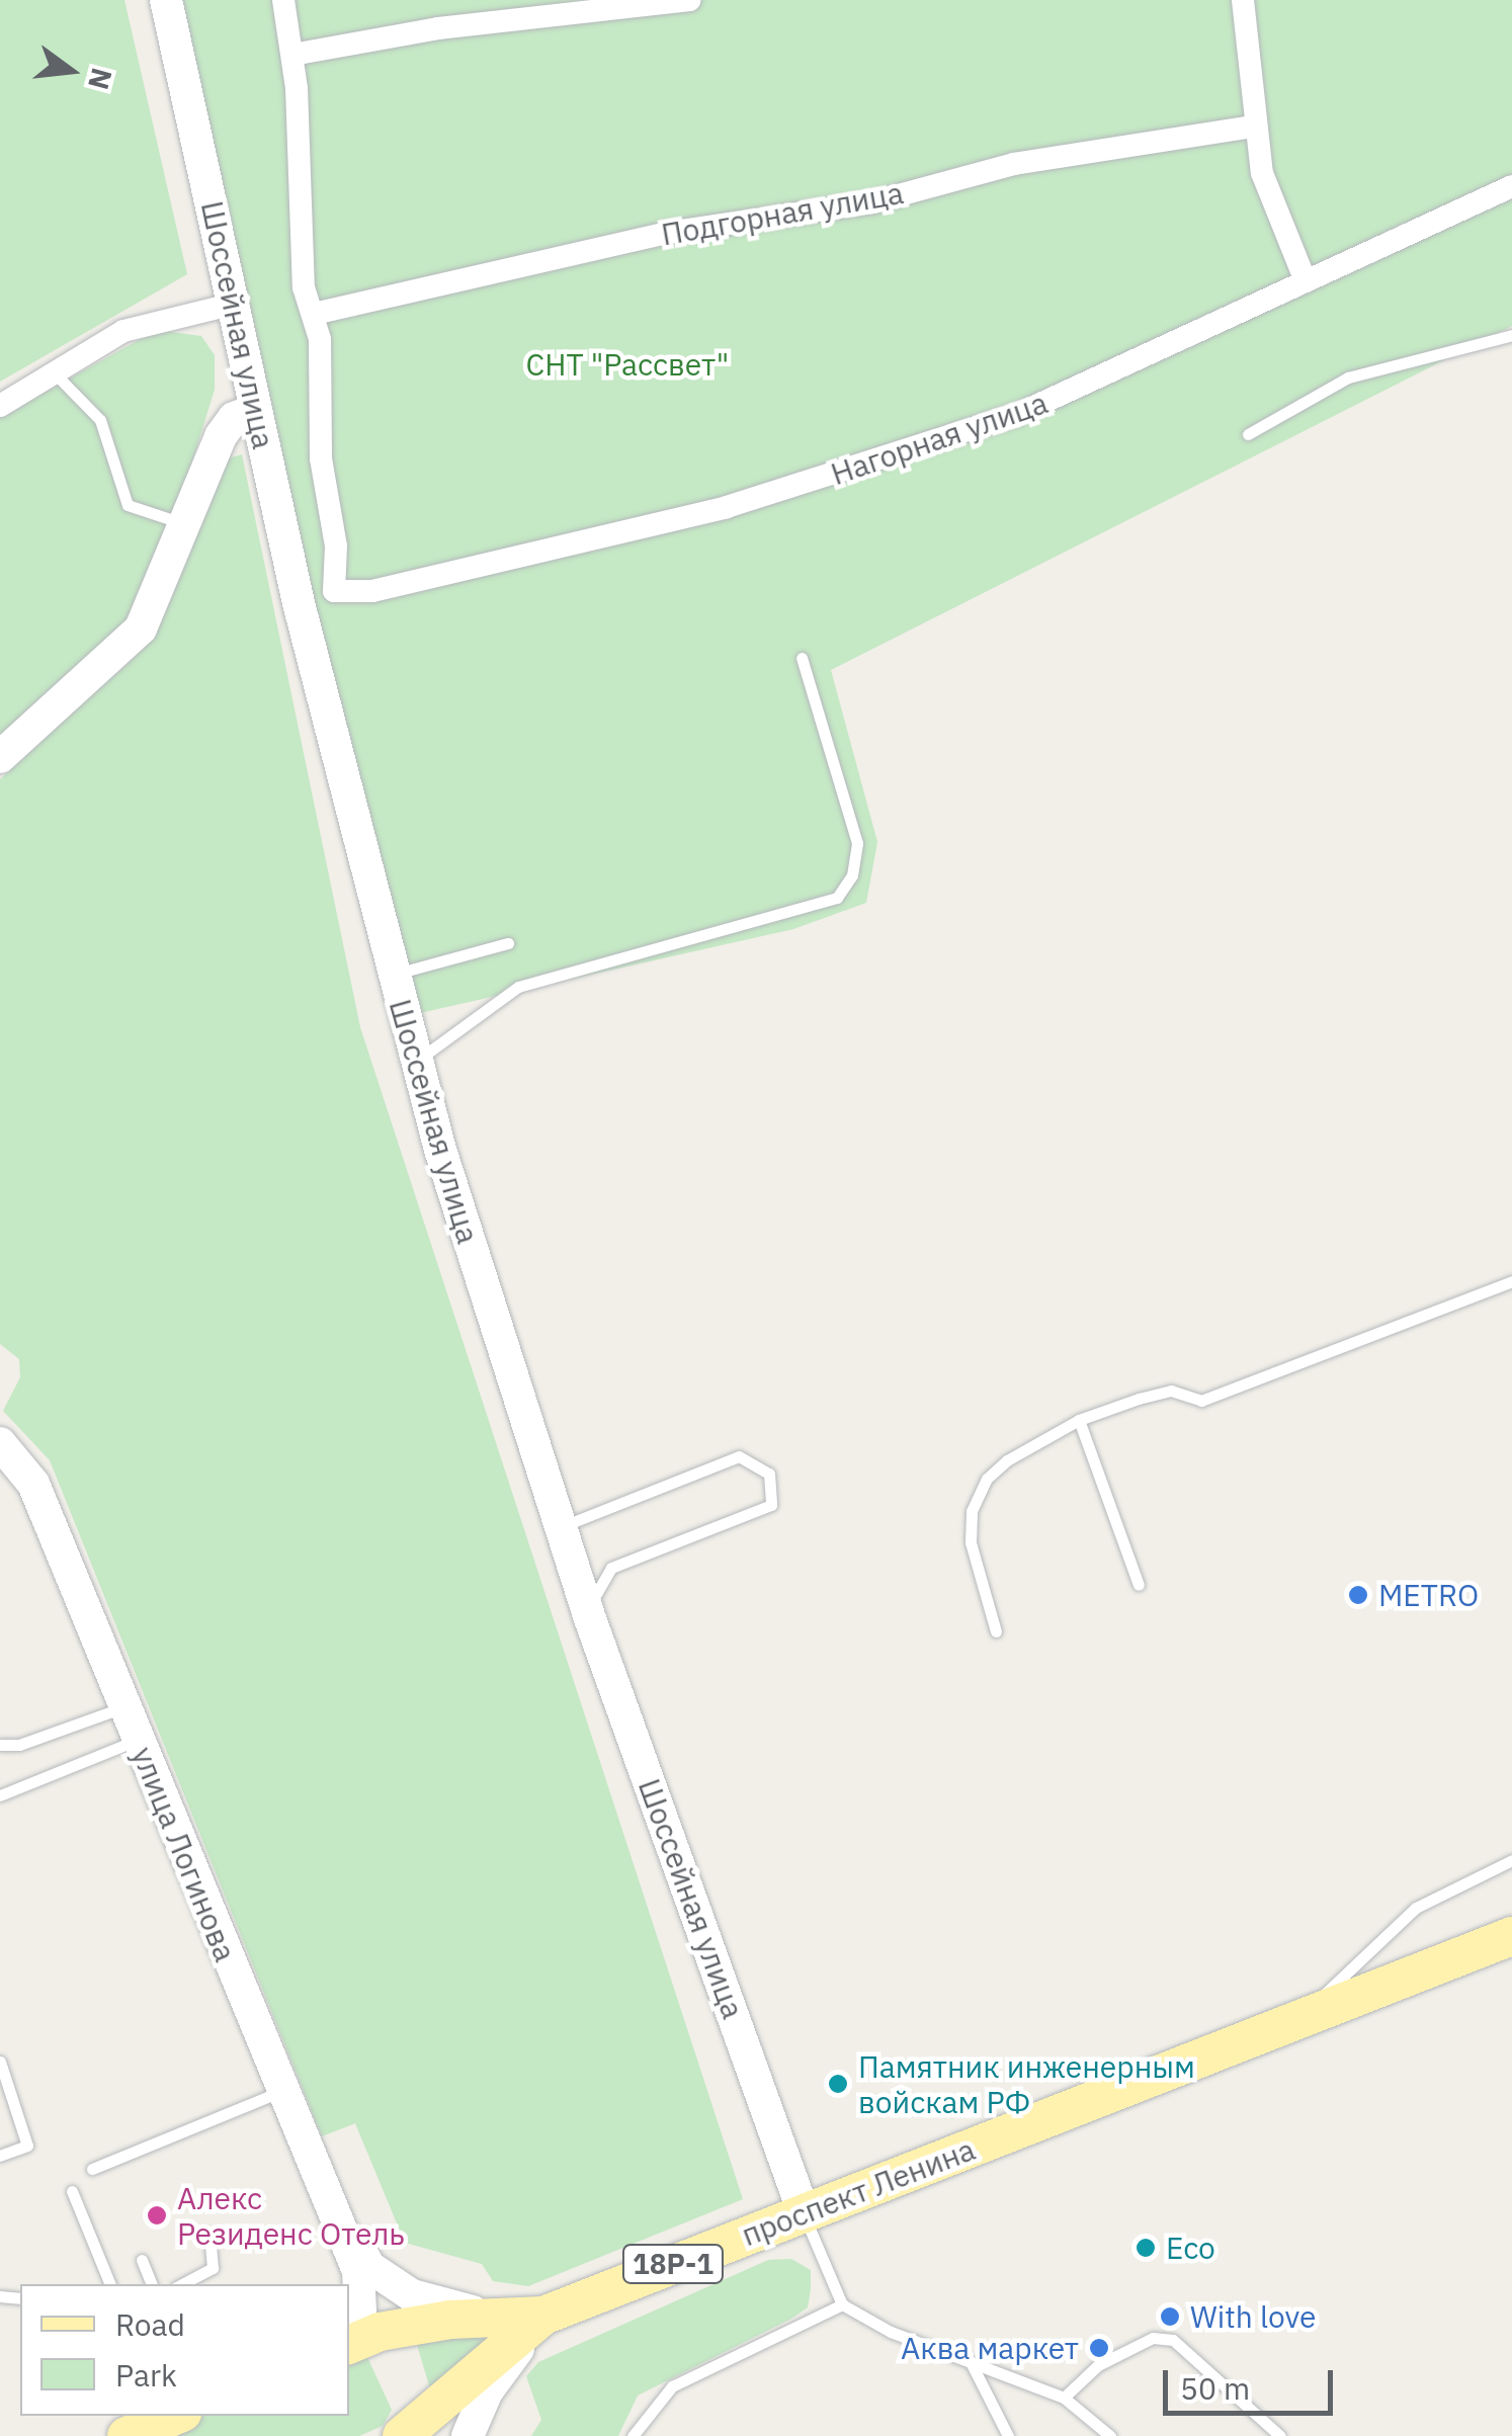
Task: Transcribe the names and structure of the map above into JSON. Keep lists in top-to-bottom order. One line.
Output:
{"streets":{"main road":["проспект Ленина","18Р-1"],"street":["Подгорная улица","Шоссейная улица","Нагорная улица","улица Логинова"]},"crossings":[["Шоссейная улица","Нагорная улица"],["Шоссейная улица","проспект Ленина"]],"parks":["СНТ \"Рассвет\""],"places":["METRO","Памятник инженерным войскам РФ","Алекс Резиденс Отель","Eco","With love","Аква маркет"],"legend":["Road","Park"],"scale_bar":"50 m","north":"right"}
